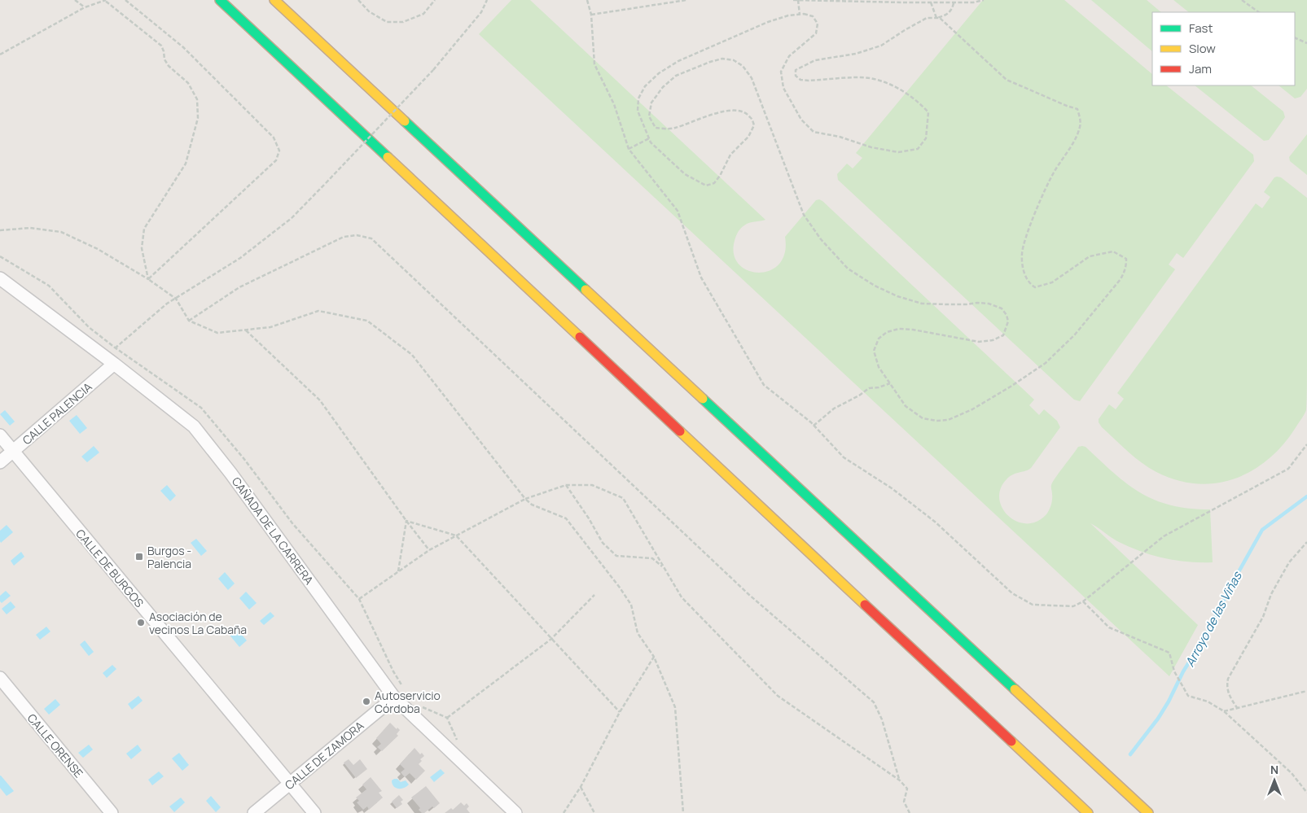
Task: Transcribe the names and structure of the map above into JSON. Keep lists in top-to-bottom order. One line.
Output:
{"streets":{"street":["CALLE PALENCIA","CAÑADA DE LA CARRERA","CALLE DE BURGOS","CALLE ORENSE","CALLE DE ZAMORA"]},"crossings":[["CALLE PALENCIA","CAÑADA DE LA CARRERA"],["CALLE PALENCIA","CALLE DE BURGOS"],["CAÑADA DE LA CARRERA","CALLE DE ZAMORA"],["CALLE DE BURGOS","CALLE DE ZAMORA"]],"water":["Arroyo de las Viñas"],"places":{"transit":["Burgos - Palencia"],"other":["Asociación de vecinos La Cabaña","Autoservicio Córdoba"]},"legend":["Fast","Slow","Jam"],"north":"top"}
